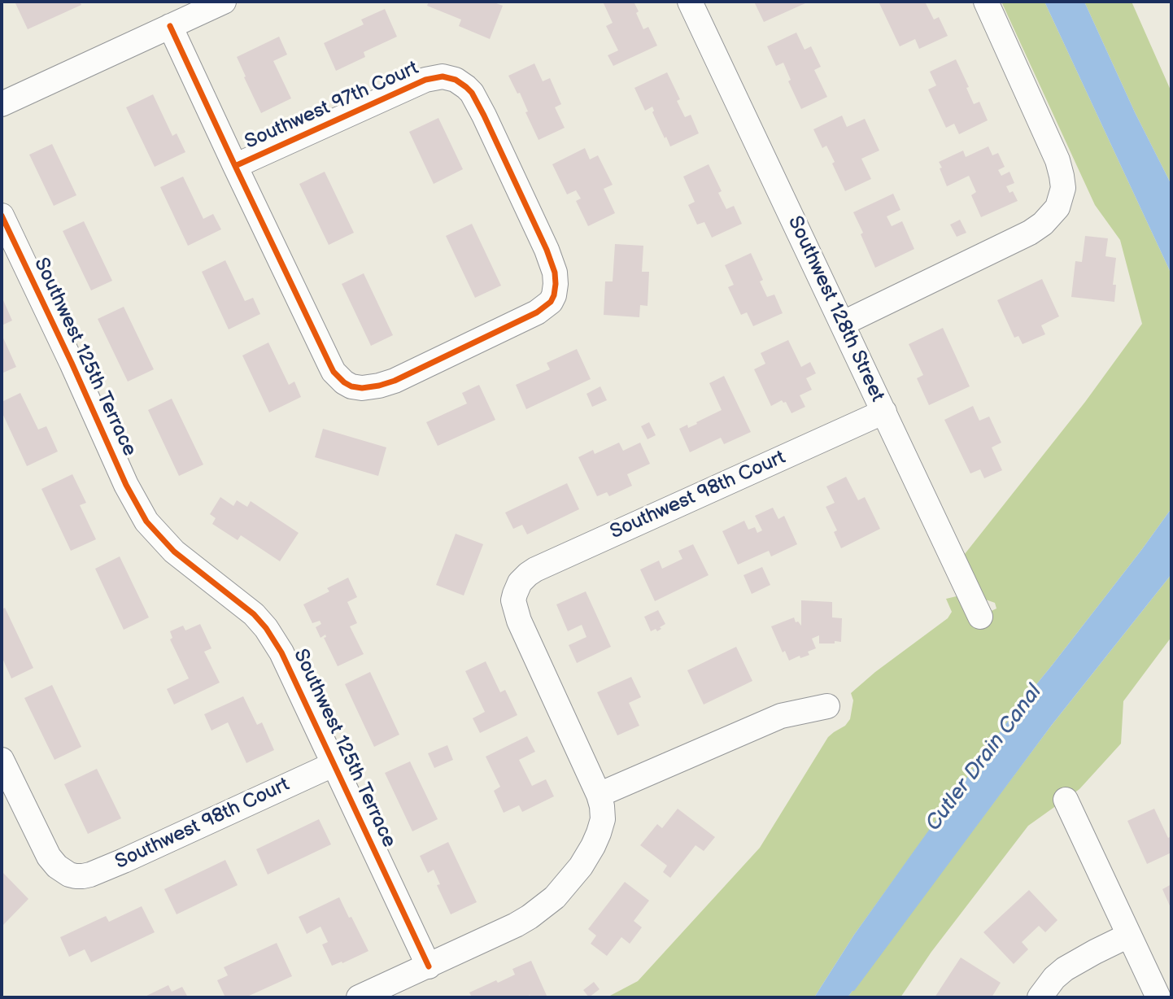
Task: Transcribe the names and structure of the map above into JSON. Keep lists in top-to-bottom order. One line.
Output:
{"streets":{"street":["Southwest 97th Court","Southwest 128th Street","Southwest 125th Terrace","Southwest 98th Court"]},"crossings":[["Southwest 128th Street","Southwest 98th Court"],["Southwest 125th Terrace","Southwest 98th Court"]],"water":["Cutler Drain Canal"]}
